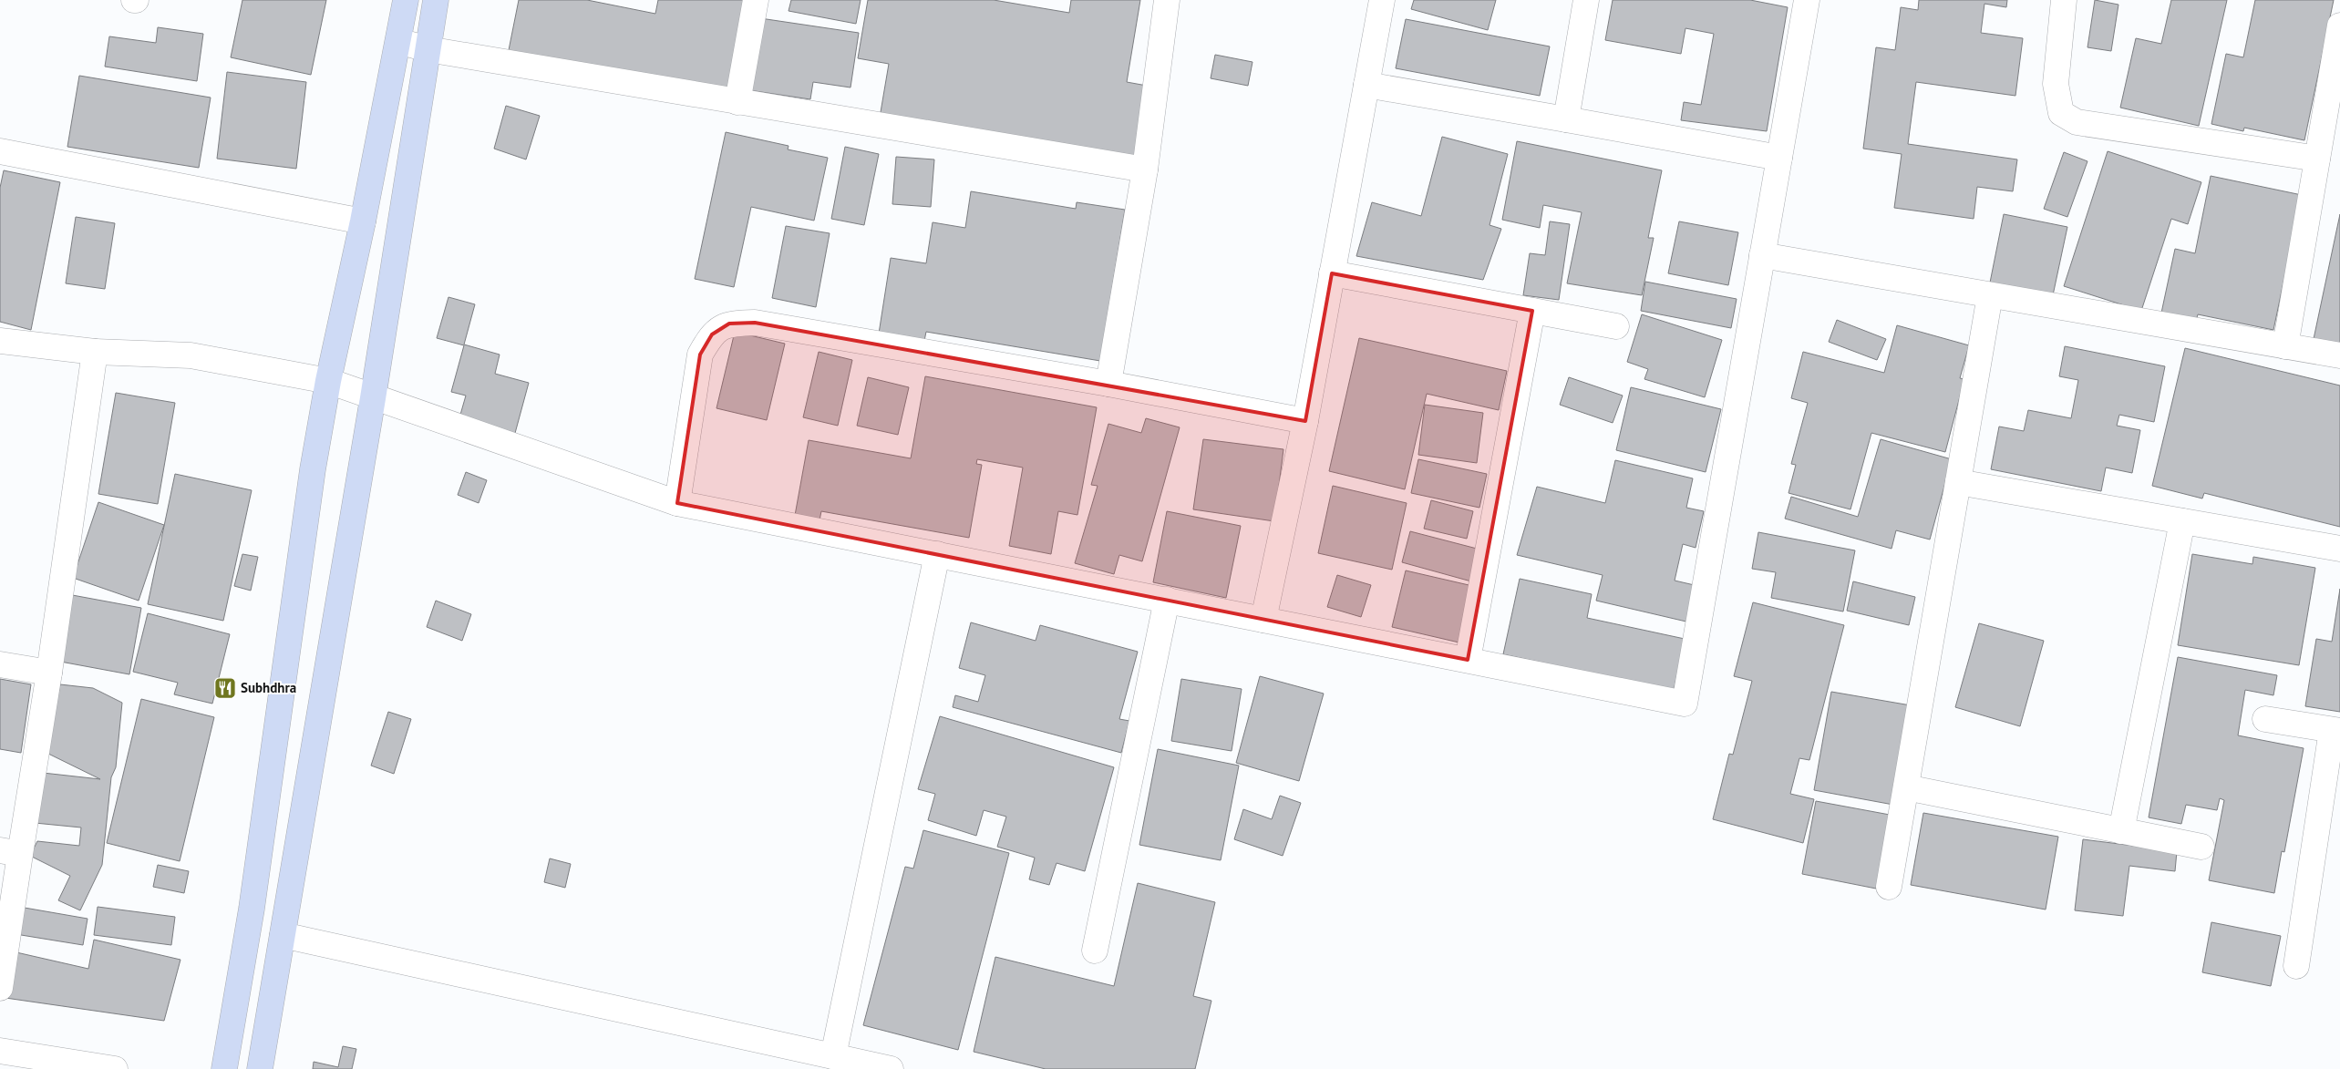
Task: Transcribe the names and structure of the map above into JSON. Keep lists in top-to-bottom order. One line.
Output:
{"places":{"restaurant":["Subhdhra"]}}
